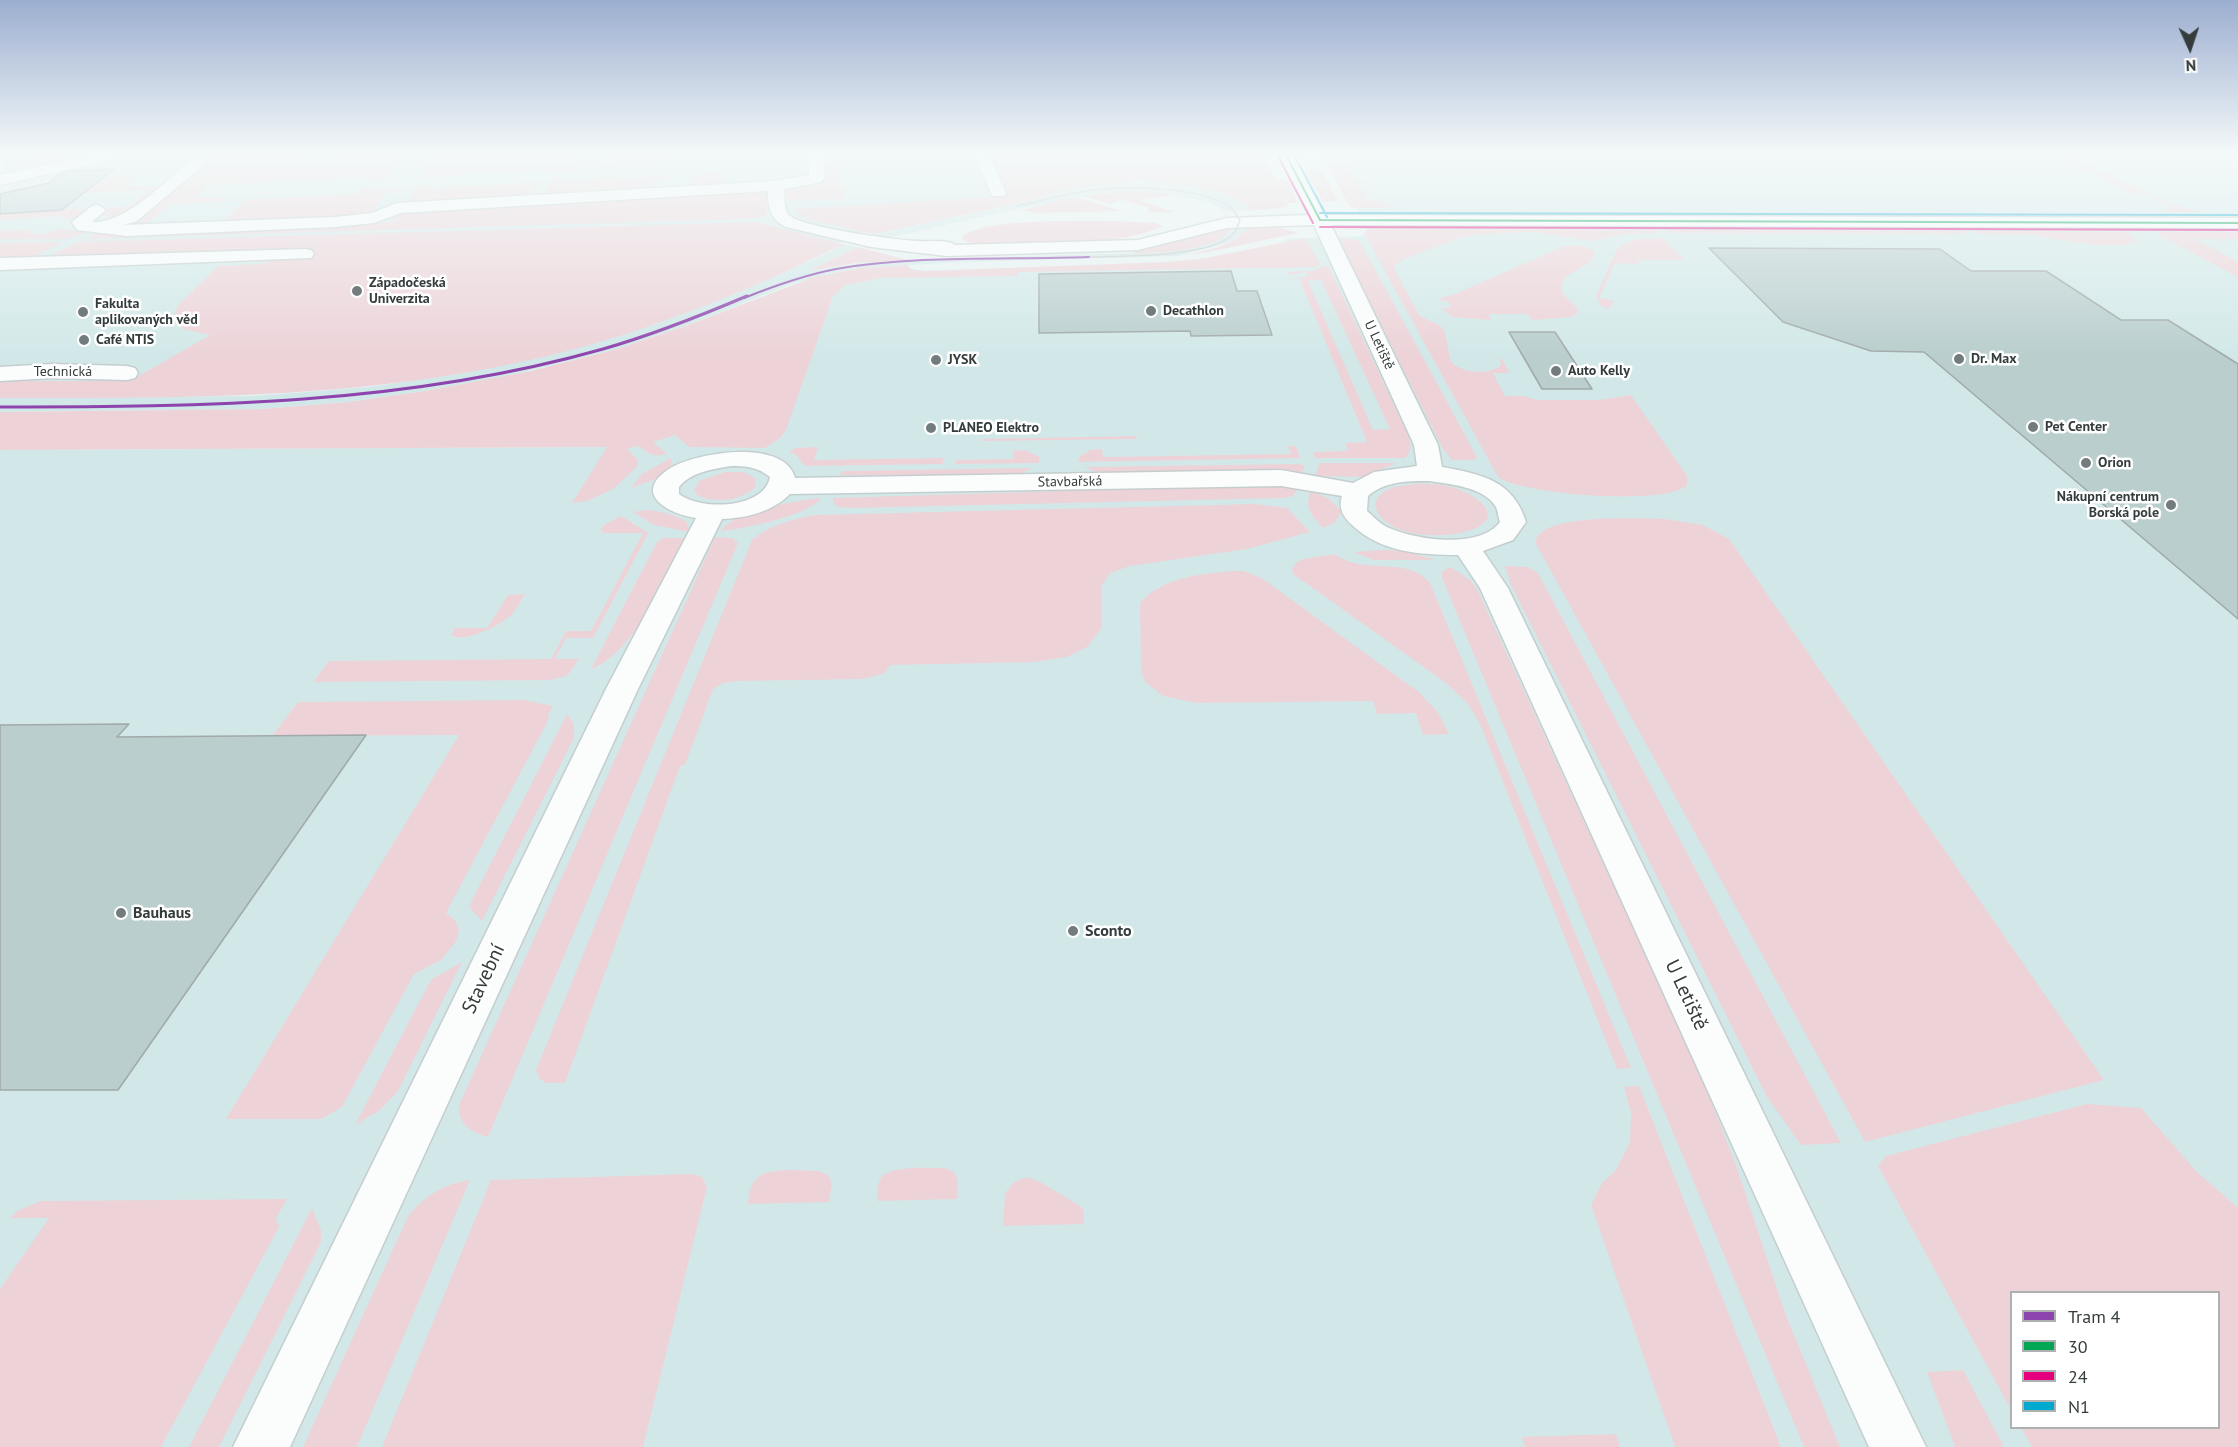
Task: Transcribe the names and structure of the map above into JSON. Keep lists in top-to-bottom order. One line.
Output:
{"streets":{"street":["U Letiště","Technická","Stavbařská","Stavební"]},"places":["Západočeská Univerzita","Decathlon","Fakulta aplikovaných věd","Café NTIS","Dr. Max","JYSK","Auto Kelly","Pet Center","PLANEO Elektro","Orion","Nákupní centrum Borská pole","Bauhaus","Sconto"],"lines":["transit line 30","transit line 24","tram line 4"],"legend":["Tram 4","30","24","N1"],"north":"bottom"}
